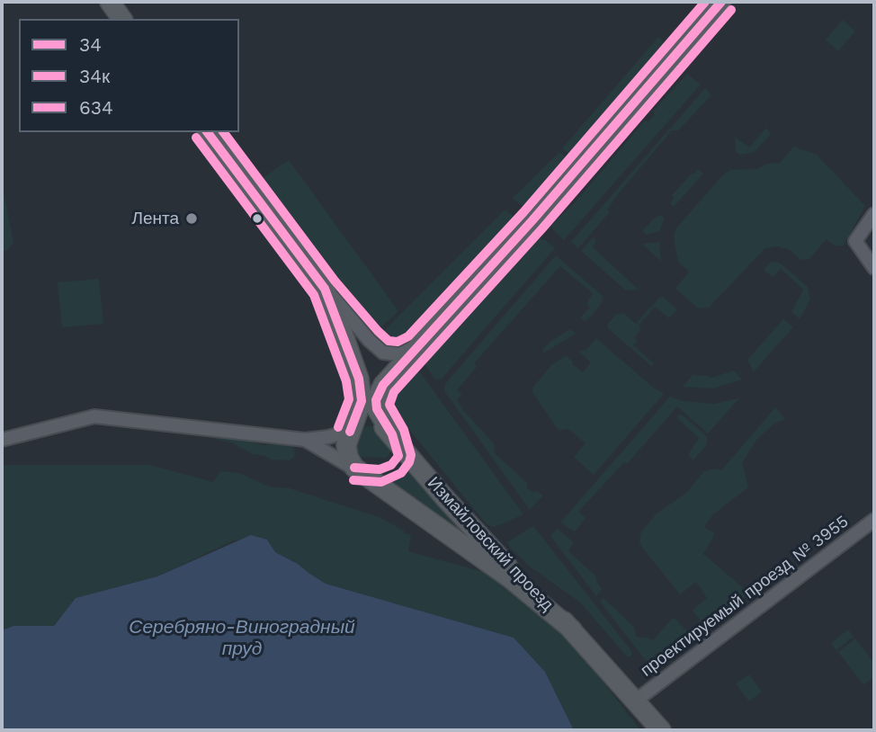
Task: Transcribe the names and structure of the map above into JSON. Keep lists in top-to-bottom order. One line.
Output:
{"streets":{"street":["Измайловский проезд","проектируемый проезд № 3955"]},"crossings":[["Измайловский проезд","проектируемый проезд № 3955"]],"water":["Серебряно-Виноградный пруд"],"places":["Лента"],"lines":["transit line 34","transit line 634","transit line 34к"],"legend":["34","34к","634"]}
